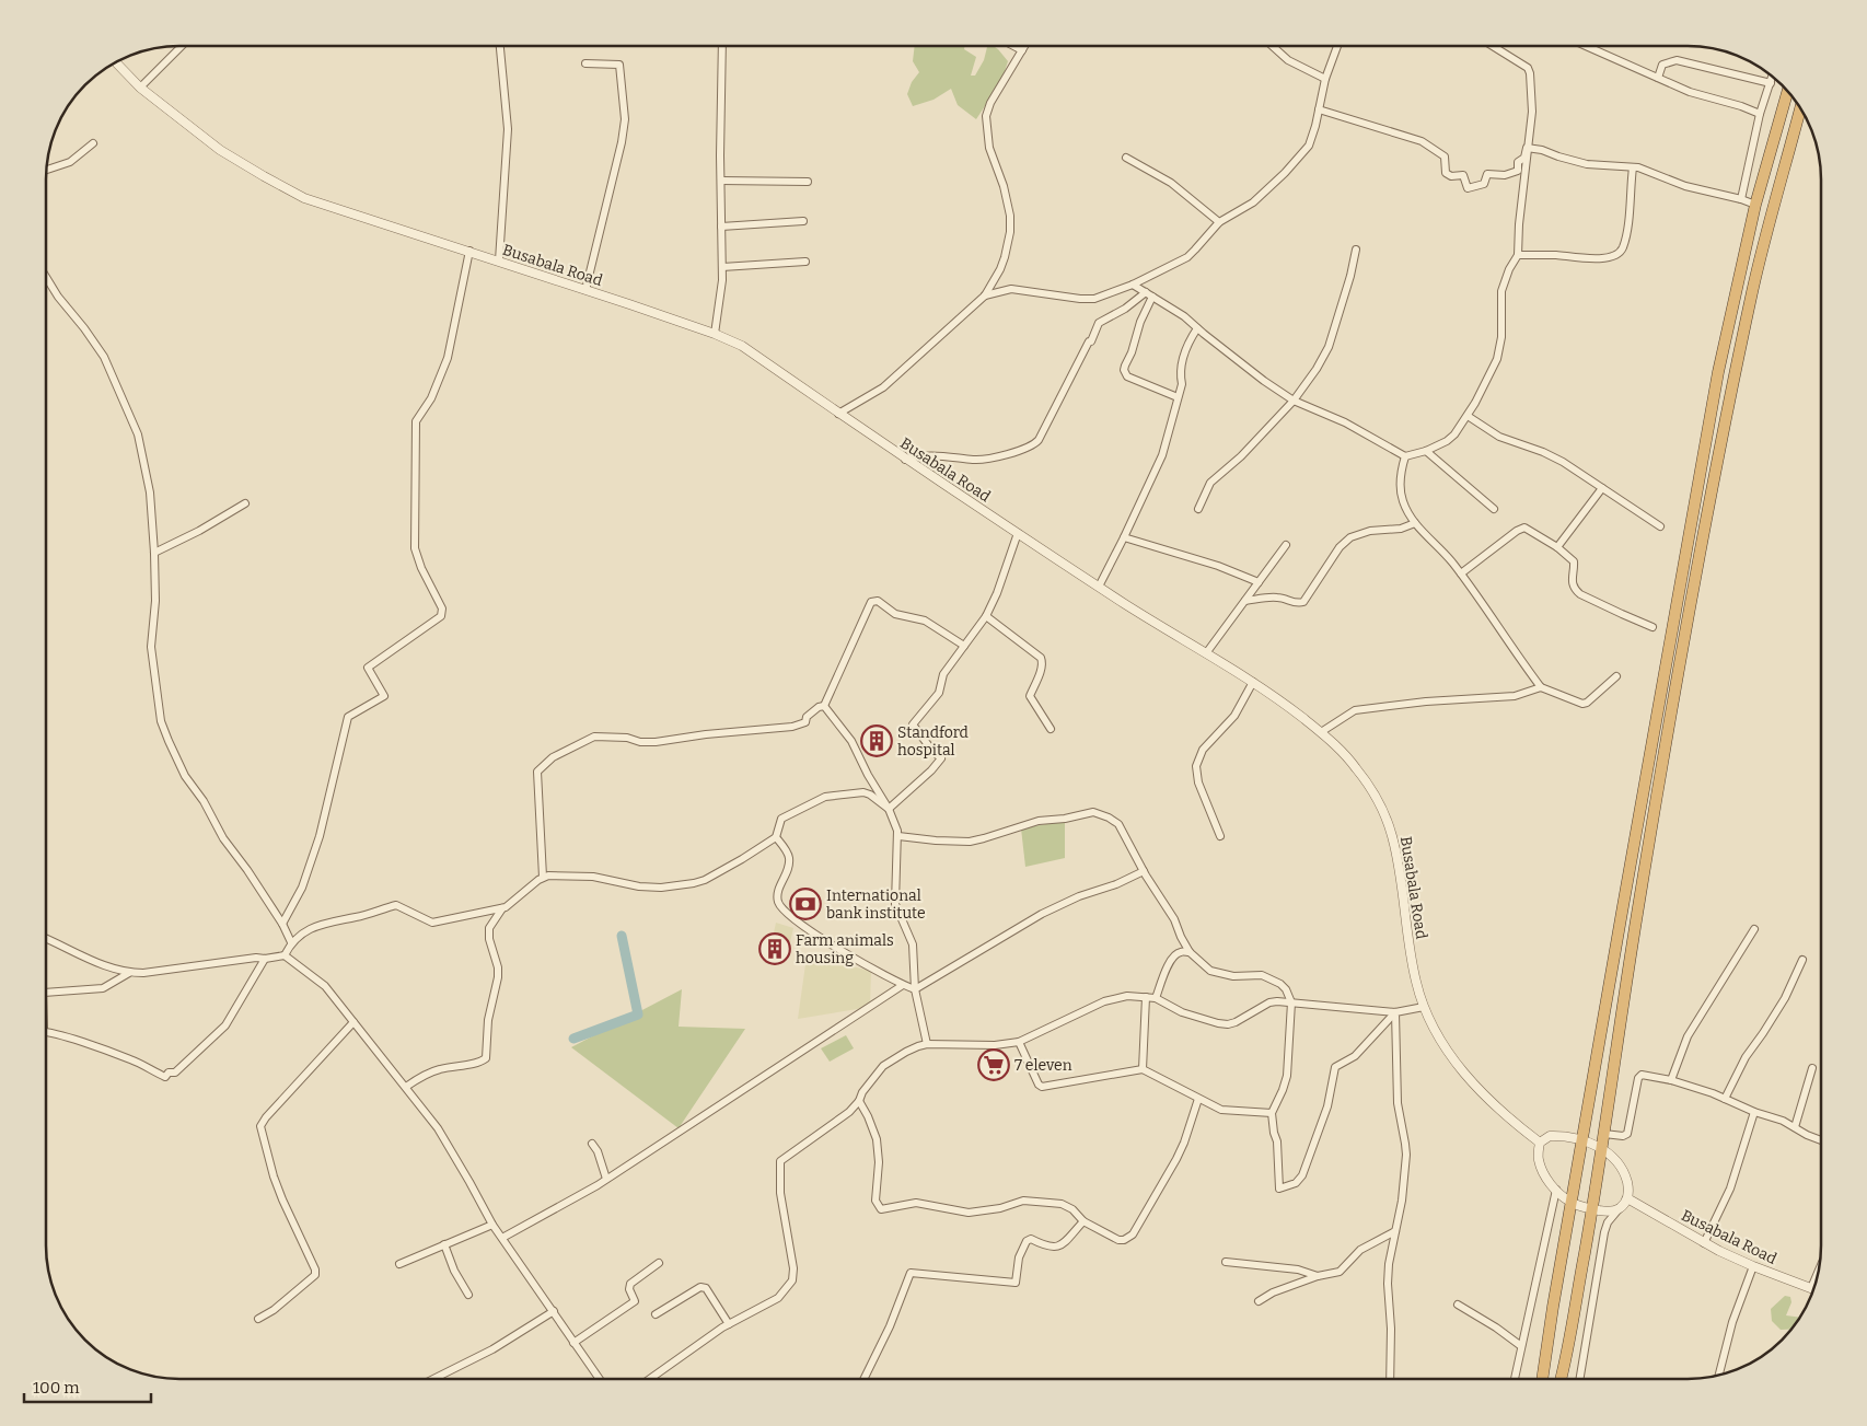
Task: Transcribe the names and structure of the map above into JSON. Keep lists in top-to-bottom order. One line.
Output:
{"streets":{"street":["Busabala Road"]},"places":{"building":["Standford hospital","Farm animals housing"],"bank":["International bank institute"],"supermarket":["7 eleven"]},"scale_bar":"100 m"}
